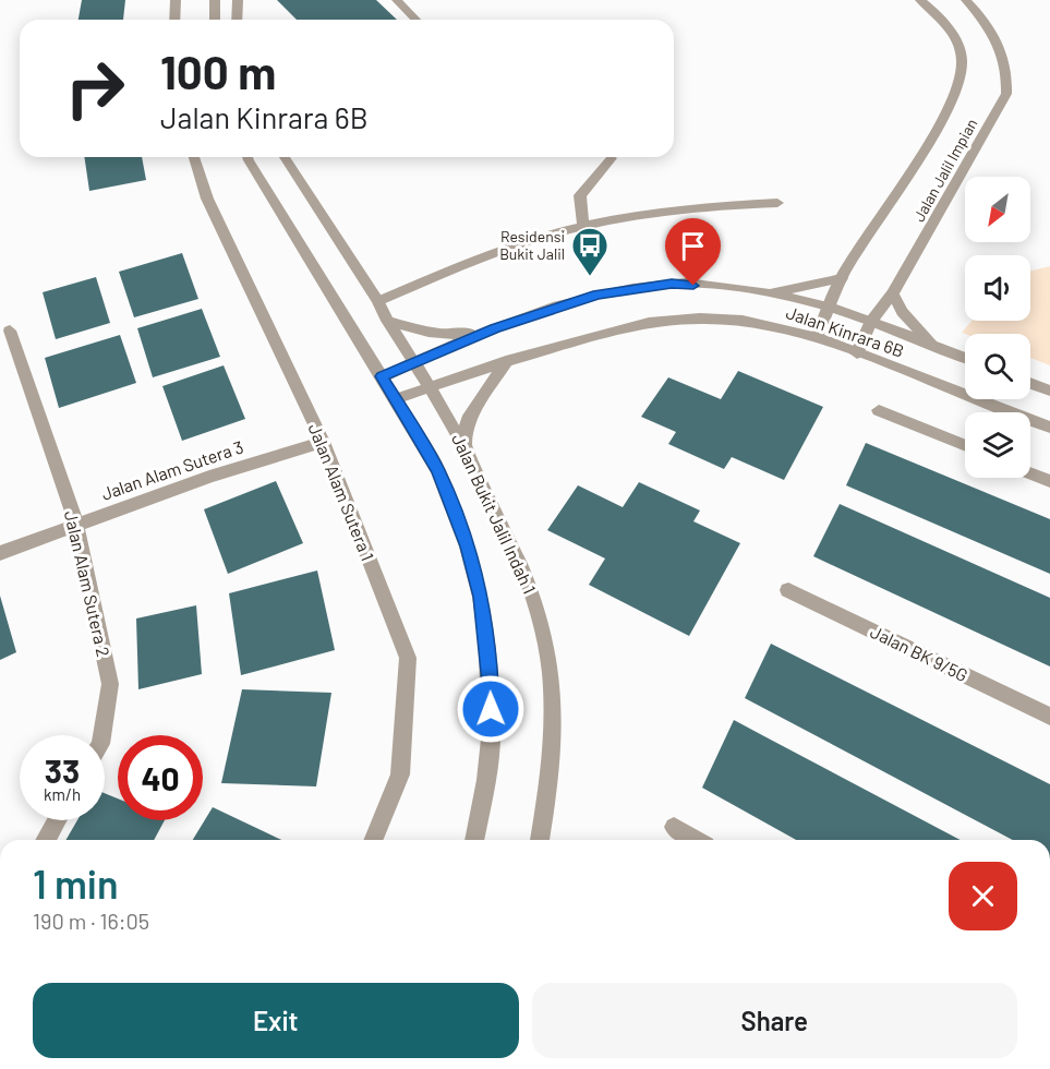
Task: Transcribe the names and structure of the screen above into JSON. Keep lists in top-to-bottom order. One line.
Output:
{"streets":{"street":["Jalan Jalil Impian","Jalan Kinrara 6B","Jalan Alam Sutera 3","Jalan Alam Sutera 1","Jalan Bukit Jalil Indah 1","Jalan Alam Sutera 2","Jalan BK 9/5G"]},"crossings":[["Jalan Jalil Impian","Jalan Kinrara 6B"],["Jalan Kinrara 6B","Jalan Bukit Jalil Indah 1"],["Jalan Alam Sutera 3","Jalan Alam Sutera 1"],["Jalan Alam Sutera 3","Jalan Alam Sutera 2"]],"places":{"bus stop":["Residensi Bukit Jalil"]},"north":"bottom left","page":{"turn":["100 m","Jalan Kinrara 6B"],"speed":"33 km/h","limit":"40","heading":["1 min","190 m · 16:05"],"buttons":["Exit","Share"]}}
